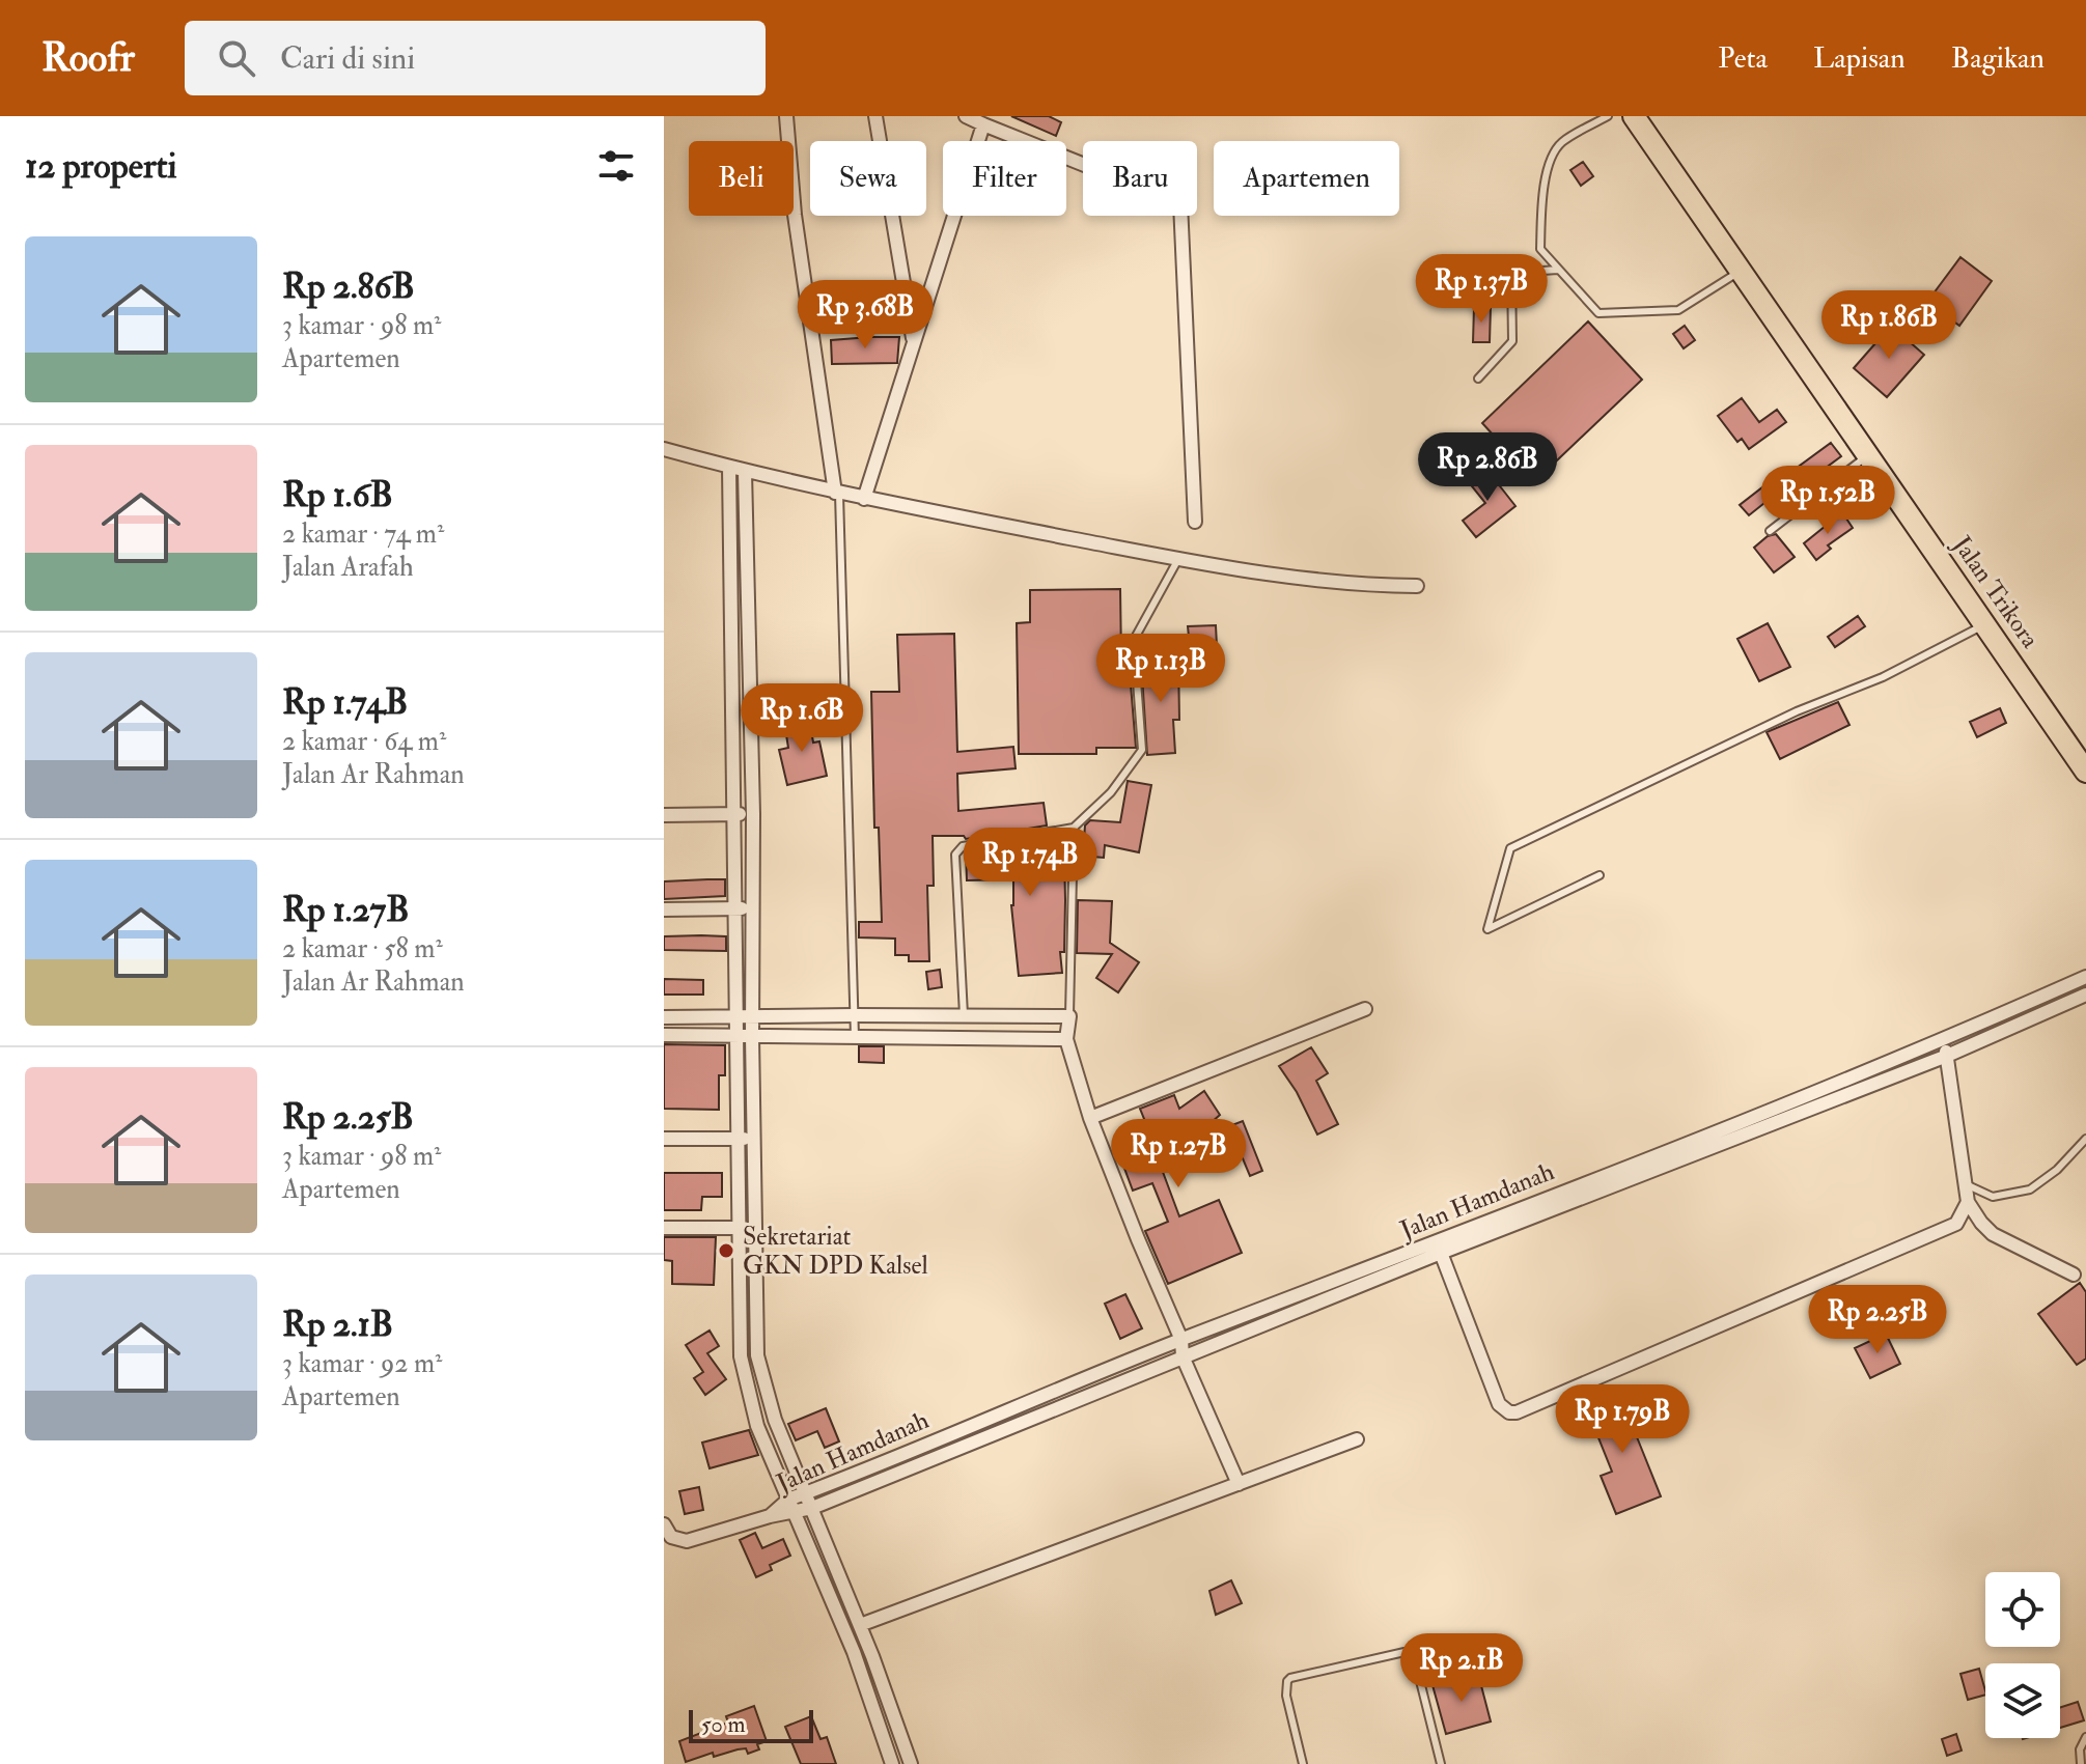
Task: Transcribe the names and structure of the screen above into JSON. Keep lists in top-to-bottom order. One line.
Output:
{"streets":{"main road":["Jalan Trikora"],"street":["Jalan Hamdanah"]},"places":["Sekretariat GKN DPD Kalsel"],"scale_bar":"50 m","page":{"header":"Roofr","search":"Cari di sini","nav":["Peta","Lapisan","Bagikan"],"heading":"12 properti","chip":["Beli","Sewa","Filter","Baru","Apartemen"],"list":[{"name":"Rp 2.86B","note":"3 kamar · 98 m² · Apartemen"},{"name":"Rp 1.6B","note":"2 kamar · 74 m² · Jalan Arafah"},{"name":"Rp 1.74B","note":"2 kamar · 64 m² · Jalan Ar Rahman"},{"name":"Rp 1.27B","note":"2 kamar · 58 m² · Jalan Ar Rahman"},{"name":"Rp 2.25B","note":"3 kamar · 98 m² · Apartemen"},{"name":"Rp 2.1B","note":"3 kamar · 92 m² · Apartemen"}],"price":["Rp 1.37B","Rp 3.68B","Rp 1.86B","Rp 2.86B","Rp 1.52B","Rp 1.13B","Rp 1.6B","Rp 1.74B","Rp 1.27B","Rp 2.25B","Rp 1.79B","Rp 2.1B"],"scale":"50 m"}}
